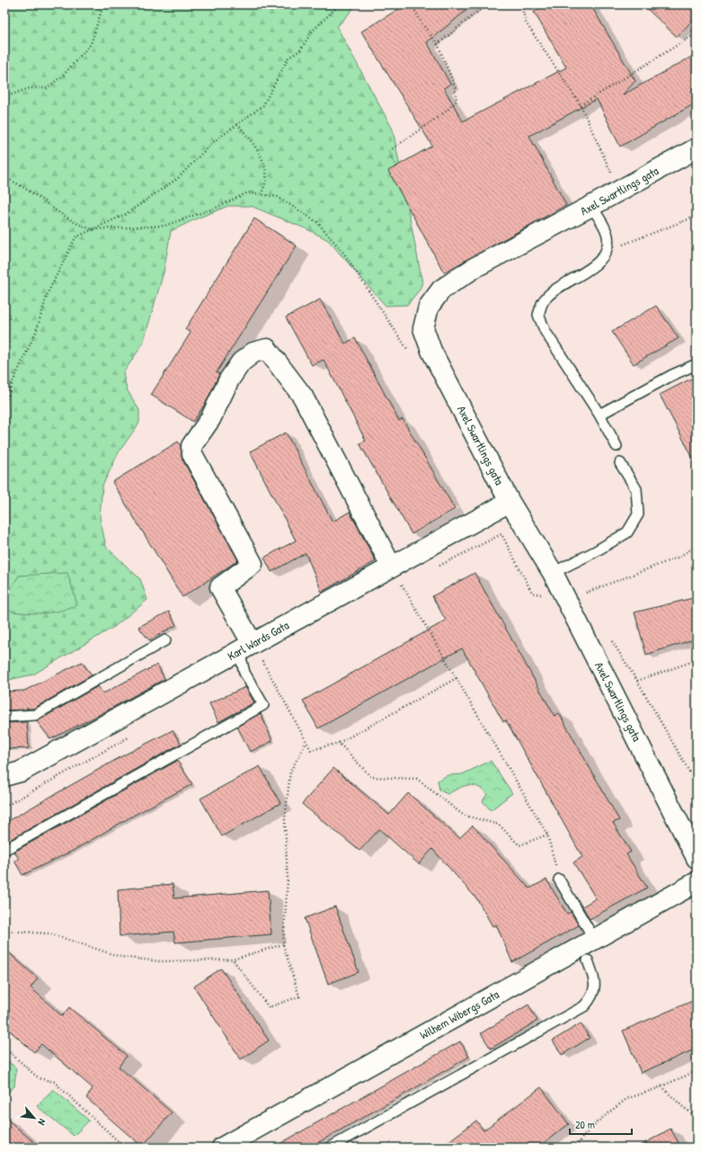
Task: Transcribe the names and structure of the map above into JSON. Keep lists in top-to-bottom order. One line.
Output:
{"streets":{"street":["Axel Swartlings gata","Karl Wards Gata","Wilhem Wibergs Gata"]},"crossings":[["Axel Swartlings gata","Karl Wards Gata"]],"scale_bar":"20 m","north":"bottom right"}
